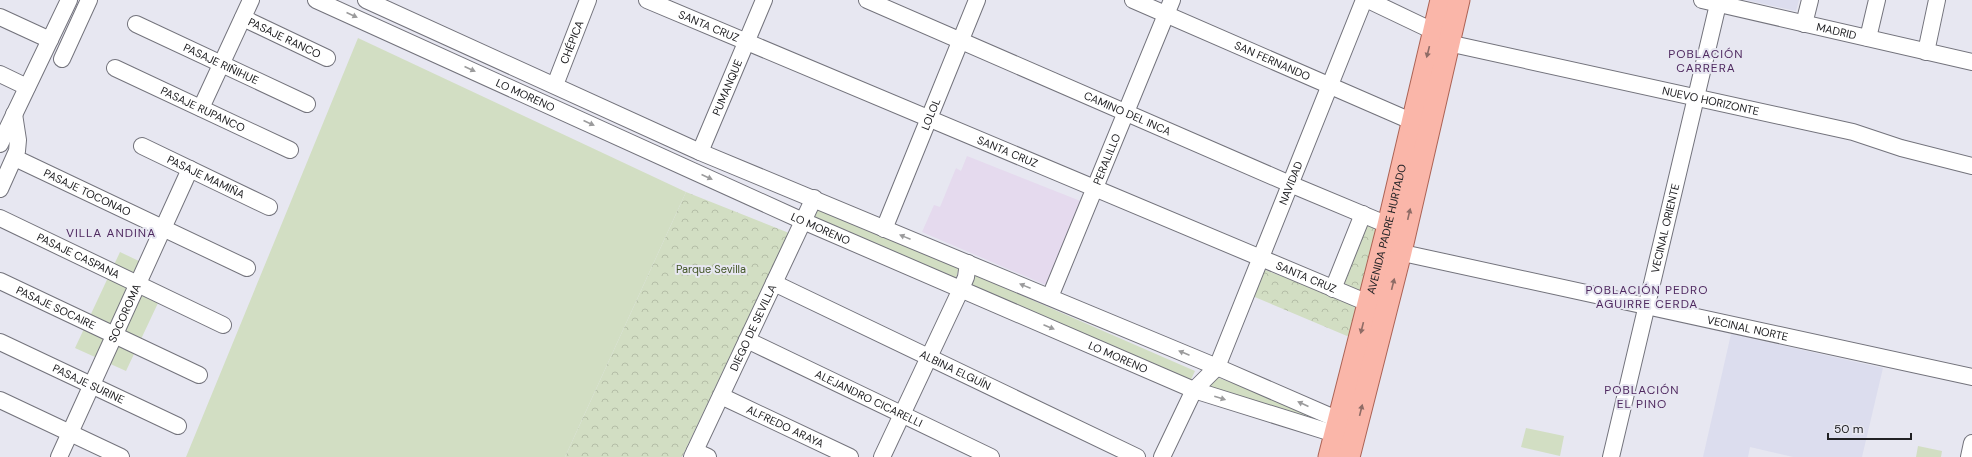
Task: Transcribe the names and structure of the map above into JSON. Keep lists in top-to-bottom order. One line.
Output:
{"streets":{"main road":["AVENIDA PADRE HURTADO"],"street":["SANTA CRUZ","MADRID","PASAJE RANCO","CHÉPICA","SAN FERNANDO","PASAJE RIÑIHUE","PUMANQUE","LO MORENO","NUEVO HORIZONTE","PASAJE RUPANCO","CAMINO DEL INCA","LOLOL","PERALILLO","PASAJE MAMIÑA","NAVIDAD","PASAJE TOCONAO","VECINAL ORIENTE","PASAJE CASPANA","PASAJE SOCAIRE","SOCOROMA","DIEGO DE SEVILLA","VECINAL NORTE","ALBINA ELGUÍN","PASAJE SURINE","ALEJANDRO CICARELLI","ALFREDO ARAYA"]},"crossings":[["SANTA CRUZ","PUMANQUE"],["SANTA CRUZ","LOLOL"],["SANTA CRUZ","PERALILLO"],["SANTA CRUZ","NAVIDAD"],["SANTA CRUZ","AVENIDA PADRE HURTADO"],["MADRID","VECINAL ORIENTE"],["CHÉPICA","LO MORENO"],["SAN FERNANDO","PERALILLO"],["SAN FERNANDO","NAVIDAD"],["SAN FERNANDO","AVENIDA PADRE HURTADO"],["PUMANQUE","LO MORENO"],["LO MORENO","LOLOL"],["LO MORENO","PERALILLO"],["LO MORENO","NAVIDAD"],["LO MORENO","AVENIDA PADRE HURTADO"],["LO MORENO","DIEGO DE SEVILLA"],["NUEVO HORIZONTE","VECINAL ORIENTE"],["NUEVO HORIZONTE","AVENIDA PADRE HURTADO"],["CAMINO DEL INCA","LOLOL"],["CAMINO DEL INCA","PERALILLO"],["CAMINO DEL INCA","NAVIDAD"],["CAMINO DEL INCA","AVENIDA PADRE HURTADO"],["PASAJE MAMIÑA","SOCOROMA"],["PASAJE TOCONAO","SOCOROMA"],["VECINAL ORIENTE","VECINAL NORTE"],["AVENIDA PADRE HURTADO","VECINAL NORTE"],["PASAJE CASPANA","SOCOROMA"],["PASAJE SOCAIRE","SOCOROMA"],["SOCOROMA","PASAJE SURINE"],["DIEGO DE SEVILLA","ALBINA ELGUÍN"],["DIEGO DE SEVILLA","ALEJANDRO CICARELLI"],["DIEGO DE SEVILLA","ALFREDO ARAYA"]],"districts":["POBLACIÓN CARRERA","VILLA ANDINA","POBLACIÓN PEDRO AGUIRRE CERDA","POBLACIÓN EL PINO"],"parks":["Parque Sevilla"],"scale_bar":"50 m"}
